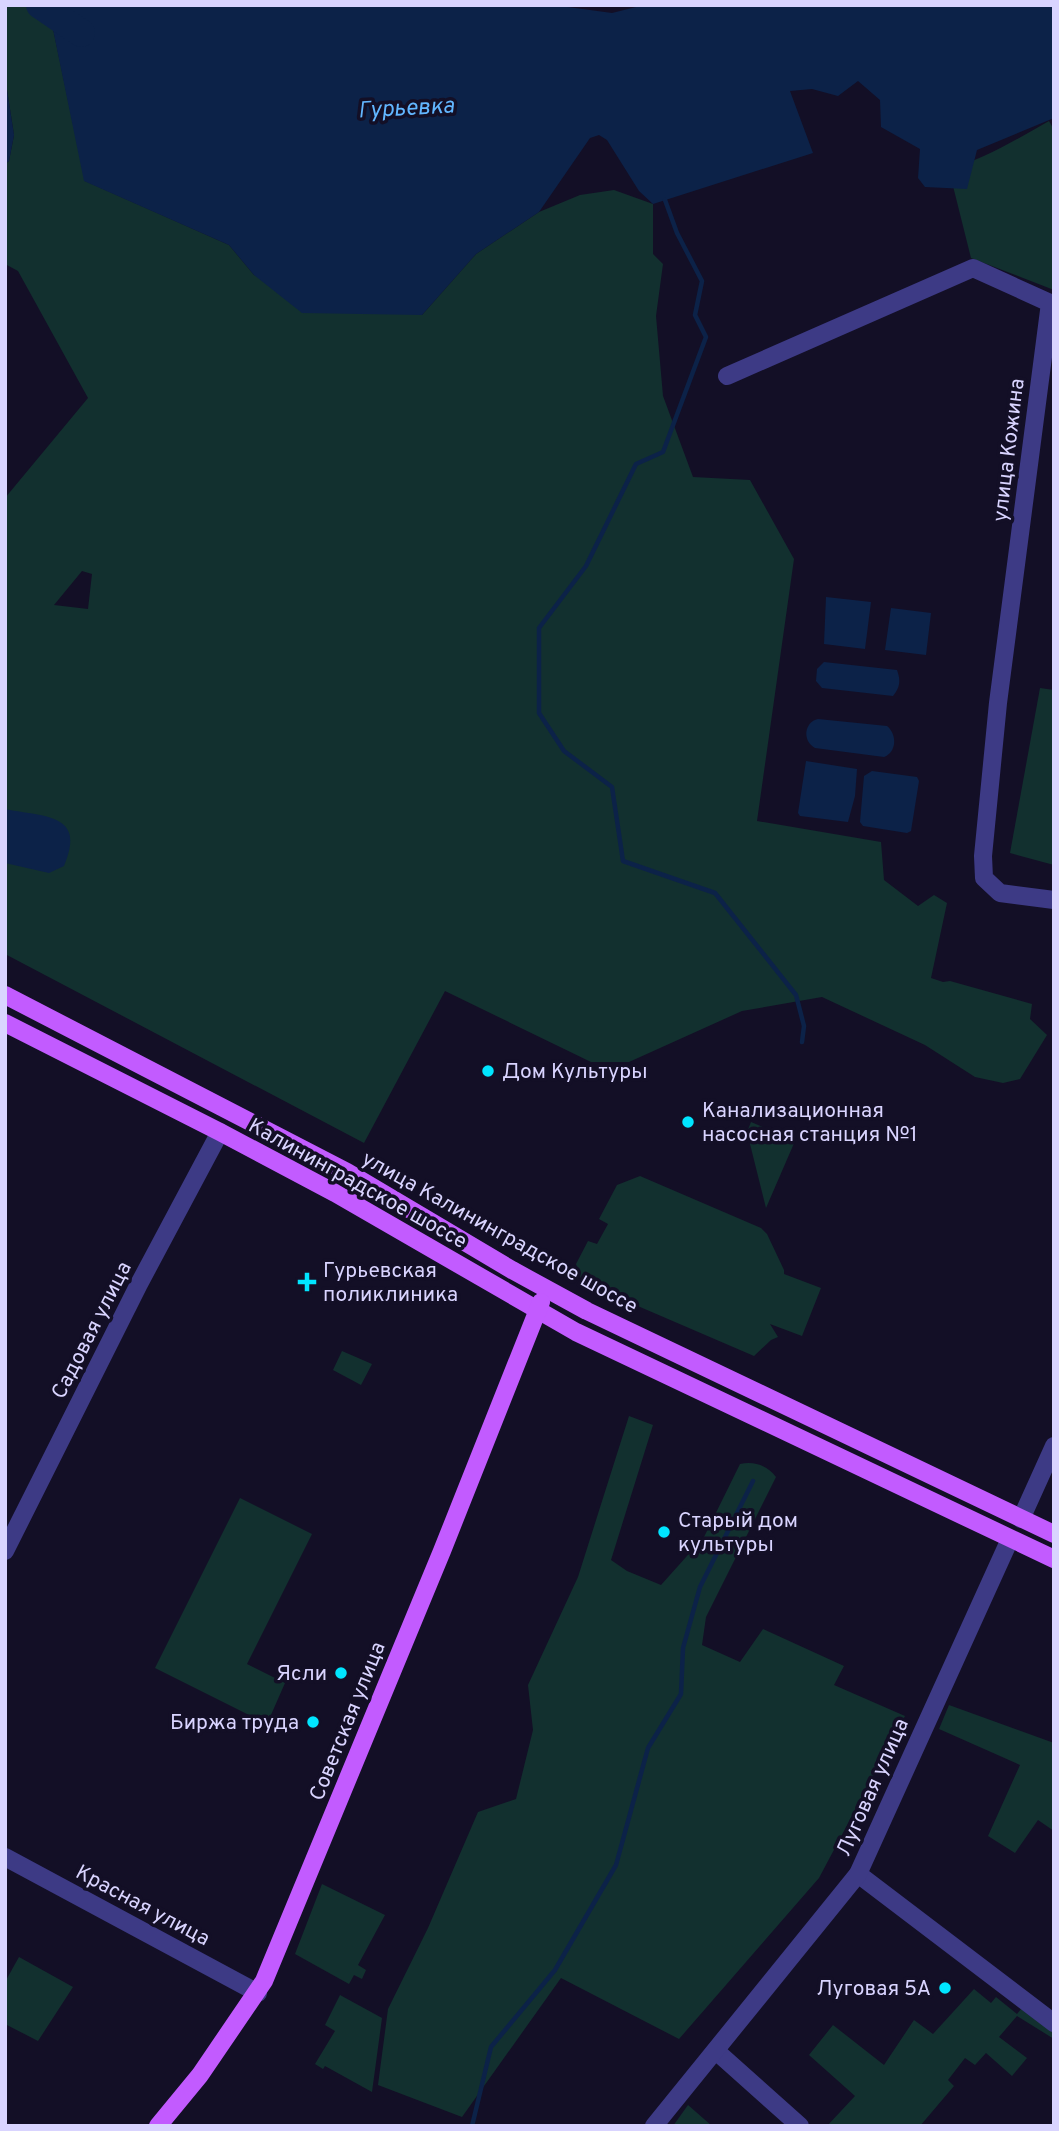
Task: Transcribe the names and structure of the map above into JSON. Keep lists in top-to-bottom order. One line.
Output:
{"streets":{"main road":["Калининградское шоссе","улица Калининградское шоссе","Советская улица"],"street":["улица Кожина","Садовая улица","Луговая улица","Красная улица"]},"crossings":[["Калининградское шоссе","Садовая улица"],["Калининградское шоссе","Советская улица"],["улица Калининградское шоссе","Советская улица"],["Советская улица","Красная улица"]],"water":["Гурьевка"],"places":{"other":["Дом Культуры","Канализационная насосная станция №1","Старый дом культуры","Ясли","Биржа труда","Луговая 5А"],"health":["Гурьевская поликлиника"]}}
